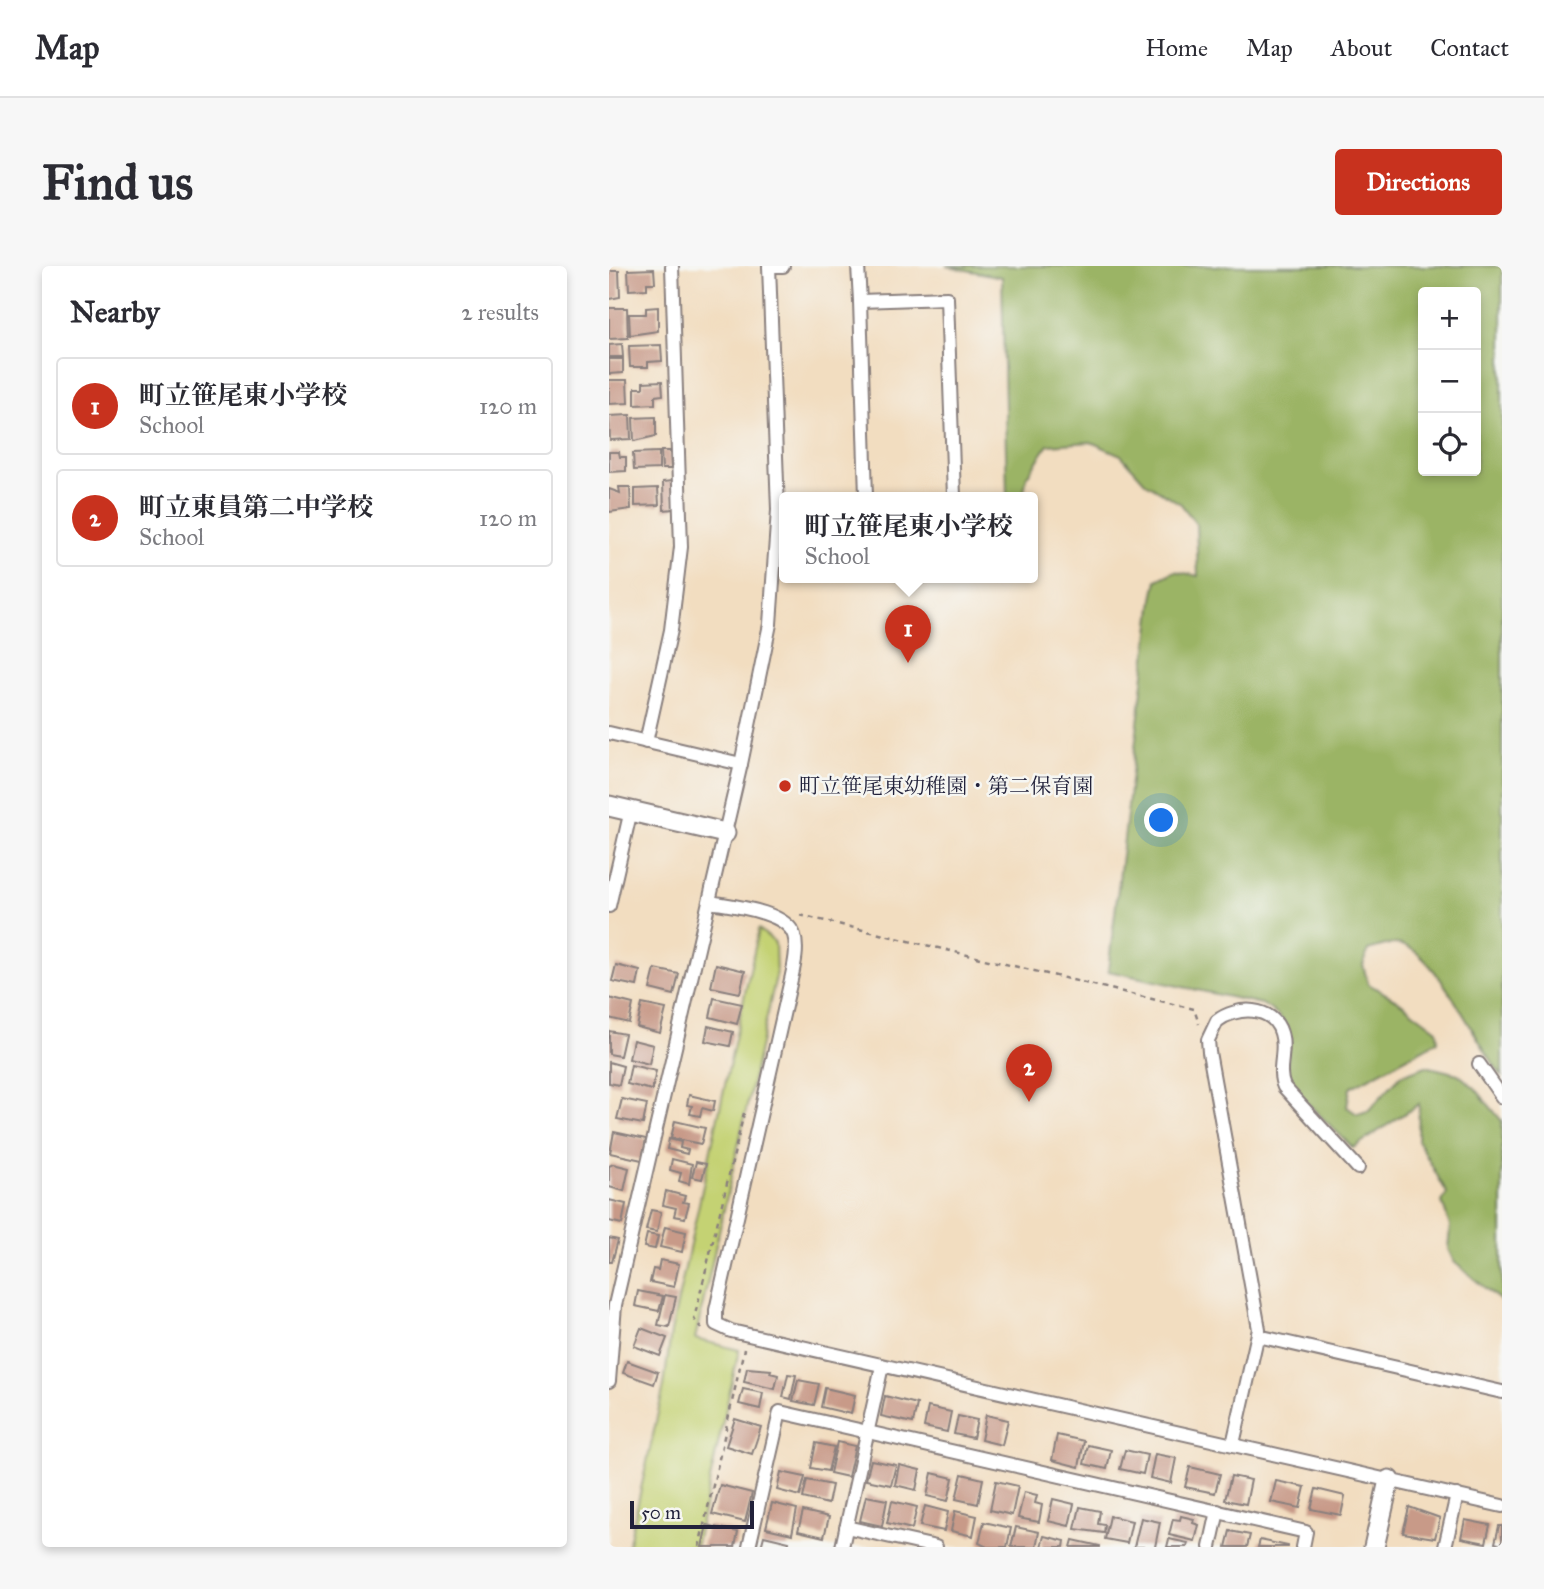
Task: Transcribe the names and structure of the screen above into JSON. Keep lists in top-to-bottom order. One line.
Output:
{"places":["町立笹尾東幼稚園・第二保育園"],"scale_bar":"50 m","page":{"header":"Map","nav":["Home","Map","About","Contact"],"buttons":"Directions","title":"Find us","heading":["Nearby","2 results"],"map_buttons":["+","−"],"list":[{"mark":"1","name":"町立笹尾東小学校","note":"School","value":"120 m"},{"mark":"2","name":"町立東員第二中学校","note":"School","value":"120 m"}],"popup":["町立笹尾東小学校","School"],"pins":["1","2"],"scale":"50 m"}}
